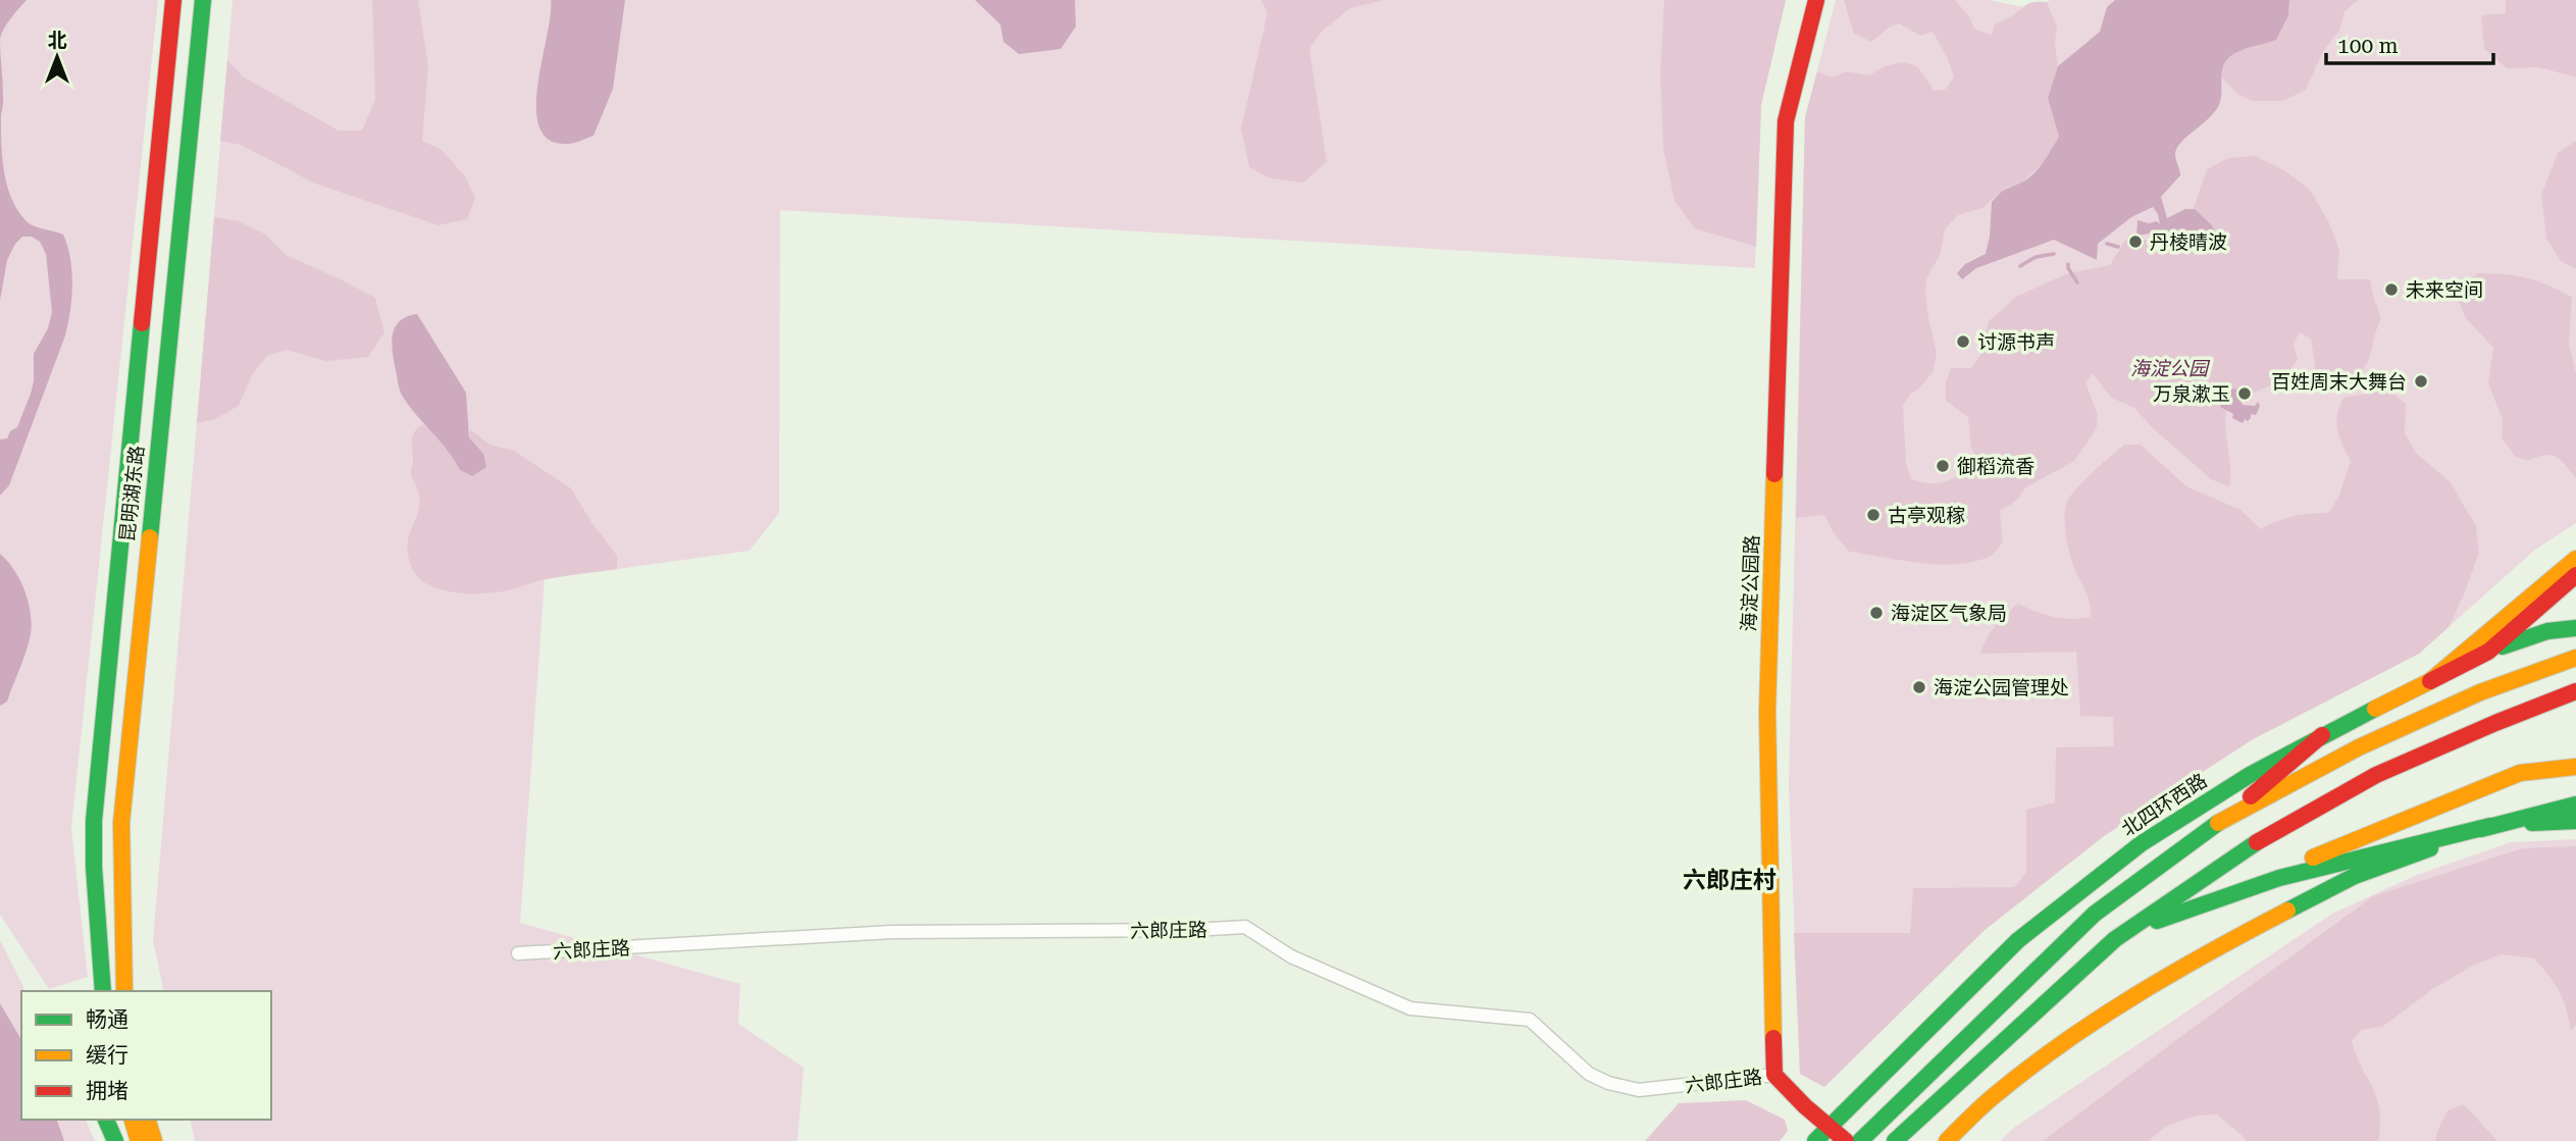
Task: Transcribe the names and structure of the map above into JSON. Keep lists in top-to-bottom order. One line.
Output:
{"streets":{"main road":["昆明湖东路","海淀公园路","北四环西路"],"street":["六郎庄路"]},"crossings":[["海淀公园路","六郎庄路"]],"districts":["六郎庄村"],"parks":["海淀公园"],"places":["丹棱晴波","未来空间","讨源书声","百姓周末大舞台","万泉漱玉","御稻流香","古亭观稼","海淀区气象局","海淀公园管理处"],"legend":["畅通","缓行","拥堵"],"scale_bar":"100 m","north":"top"}
